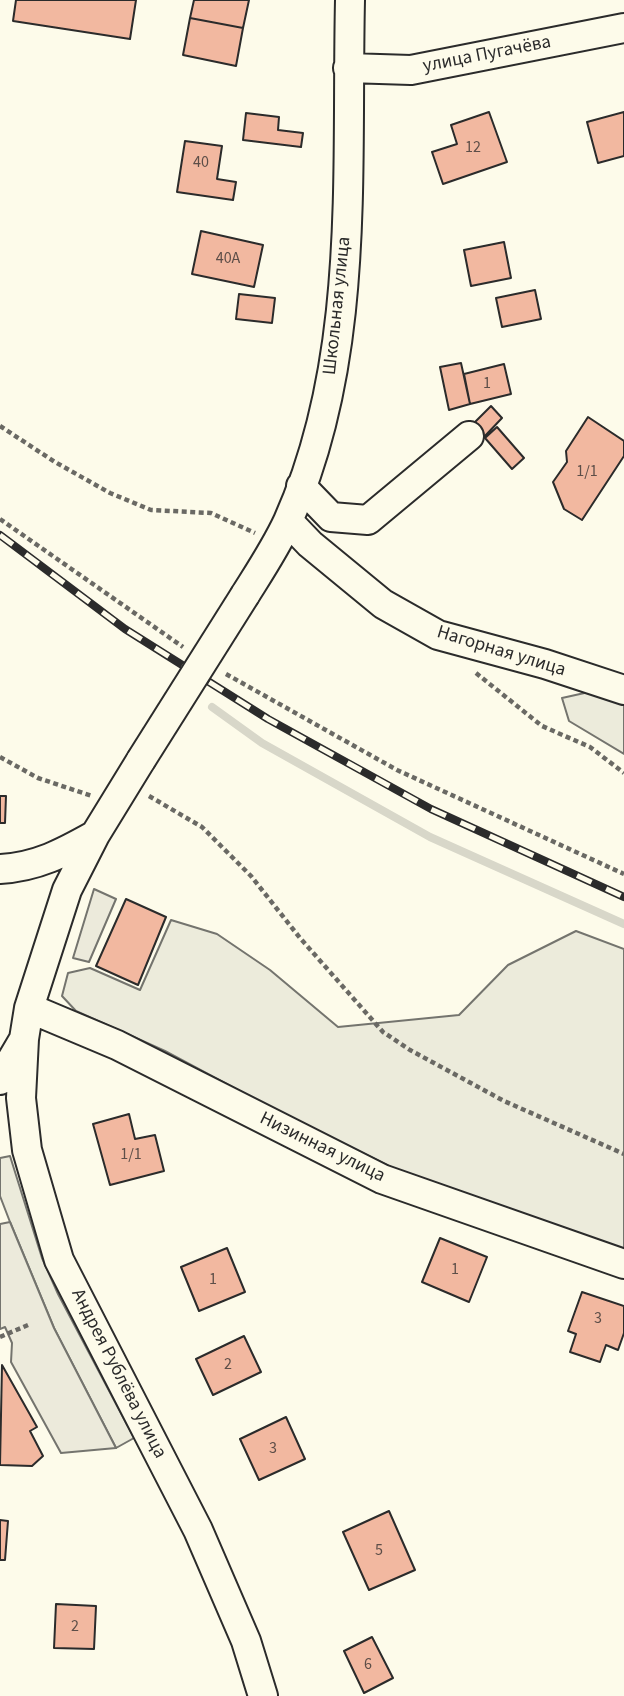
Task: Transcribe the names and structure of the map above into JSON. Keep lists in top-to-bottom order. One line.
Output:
{"streets":{"street":["улица Пугачёва","Школьная улица","Нагорная улица","Низинная улица","Андрея Рублёва улица"]},"crossings":[["улица Пугачёва","Школьная улица"],["Школьная улица","Нагорная улица"],["Школьная улица","Андрея Рублёва улица"],["Низинная улица","Андрея Рублёва улица"]],"house_numbers":["12","40","40А","1","1/1","1/1","1","1","3","2","3","5","2","6"]}
